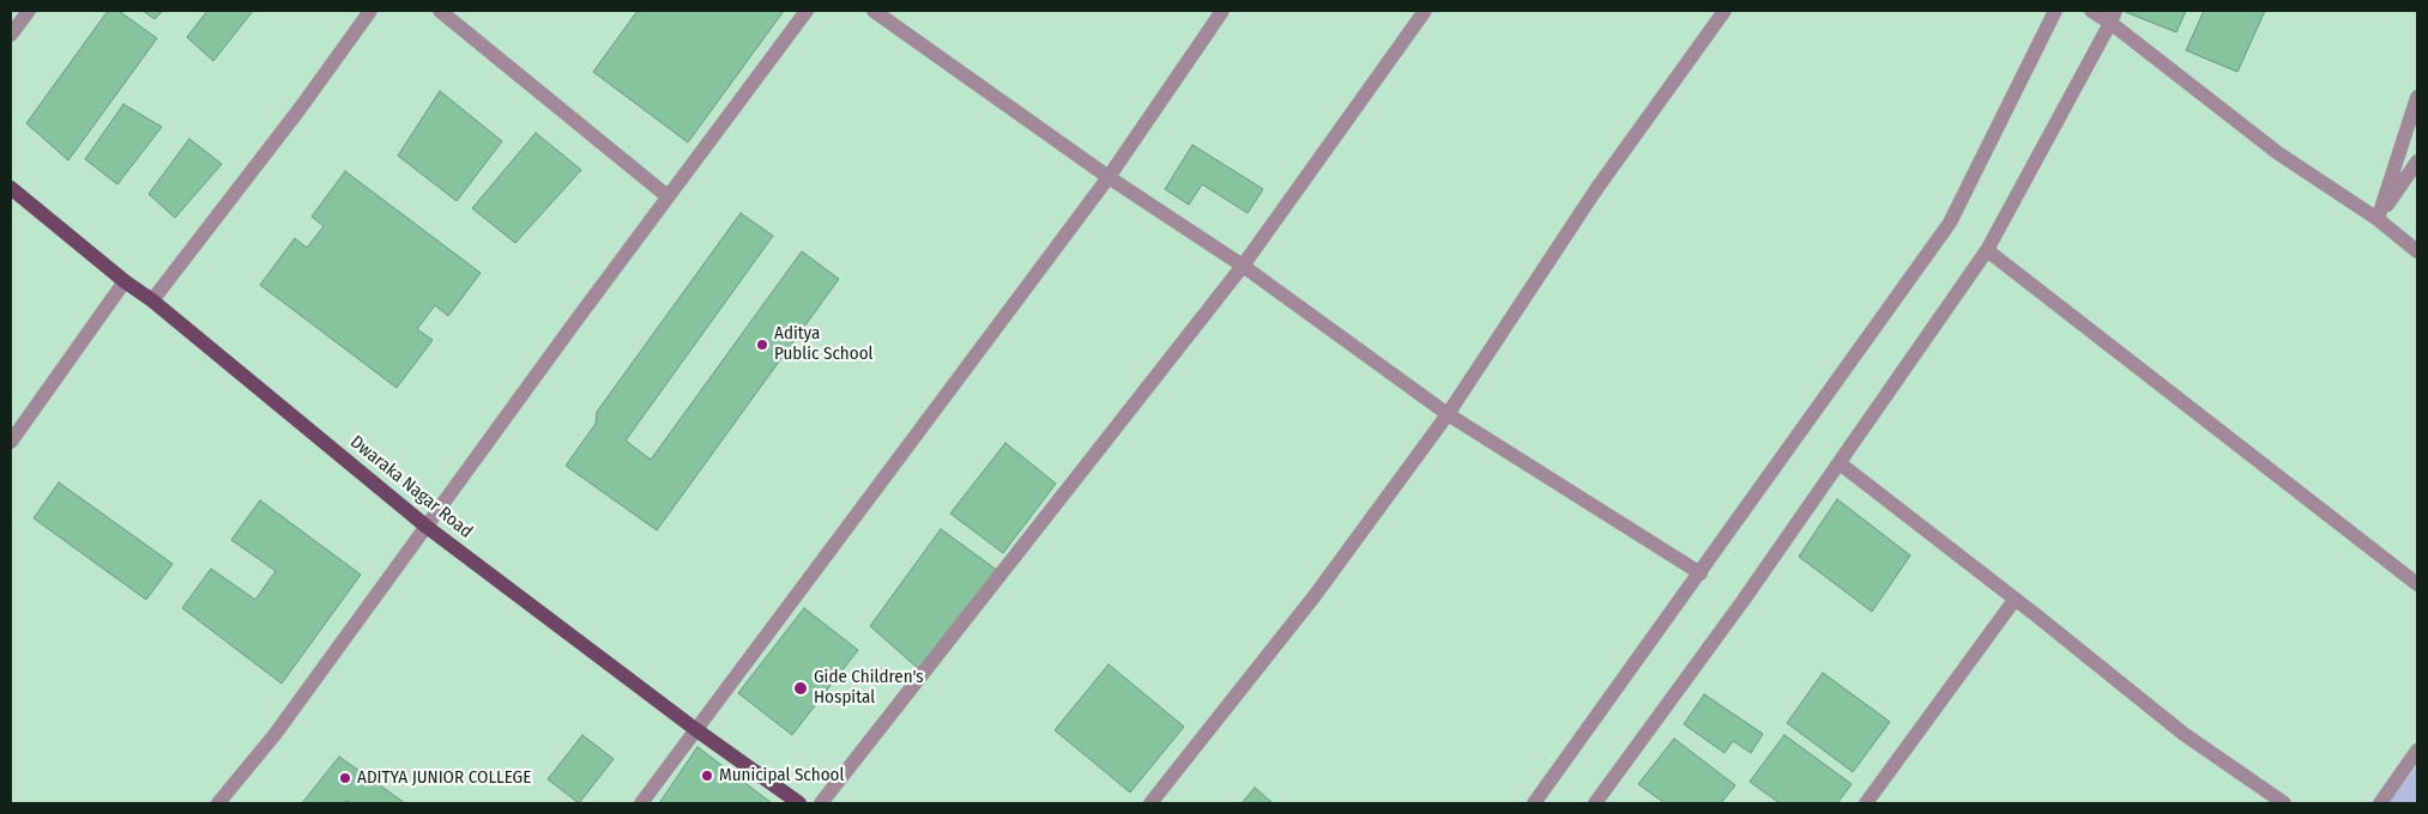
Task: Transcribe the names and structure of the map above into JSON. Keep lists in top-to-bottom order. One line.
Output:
{"streets":{"main road":["Dwaraka Nagar Road"]},"places":["Aditya Public School","Gide Children's Hospital","Municipal School","ADITYA JUNIOR COLLEGE"]}
